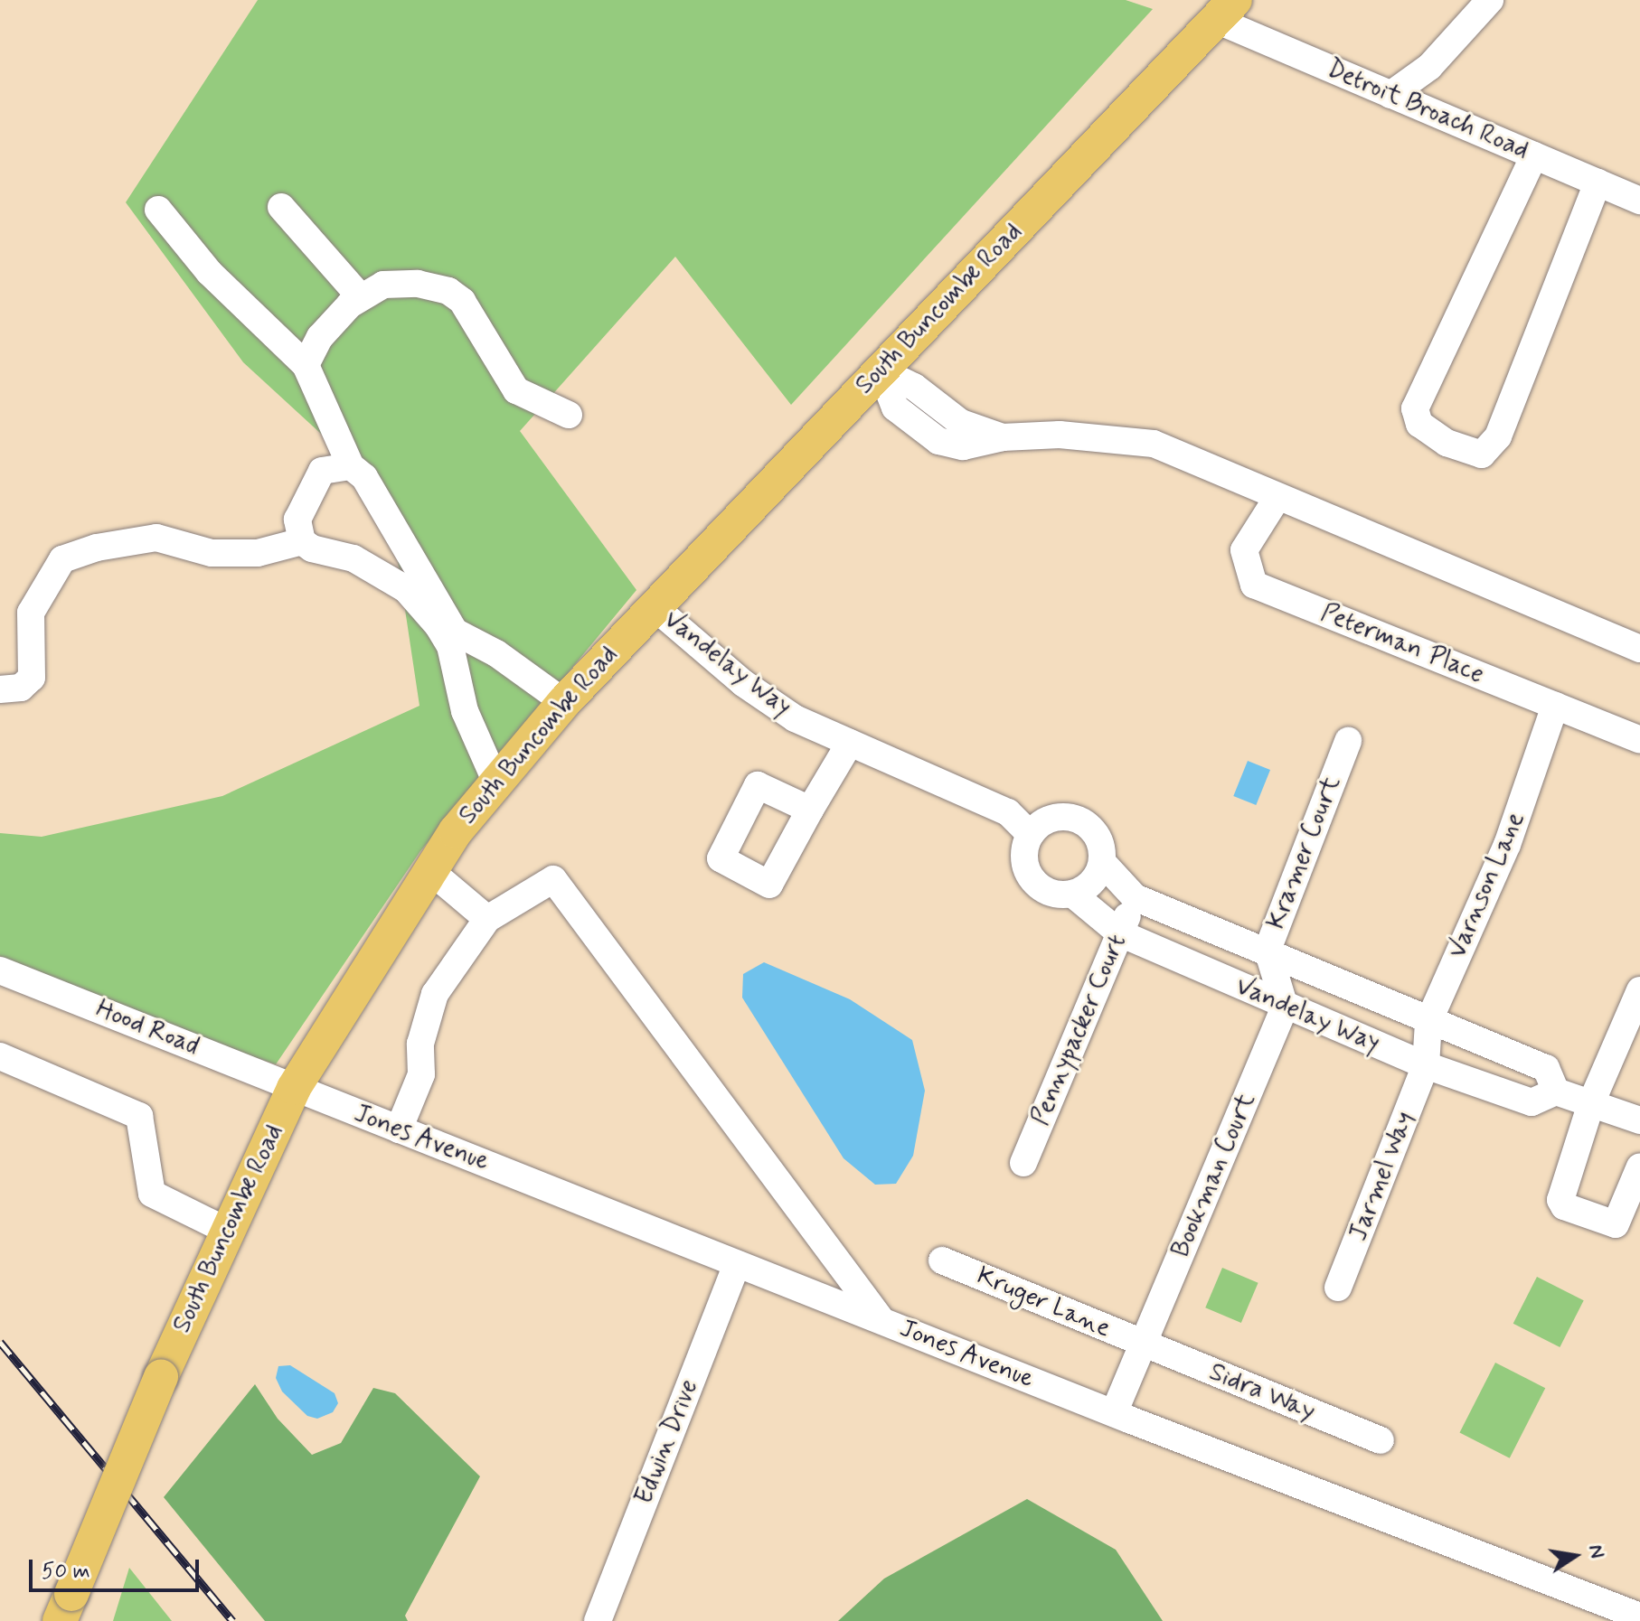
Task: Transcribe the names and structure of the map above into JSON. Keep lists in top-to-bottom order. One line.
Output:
{"streets":{"main road":["South Buncombe Road"],"street":["Detroit Broach Road","Peterman Place","Vandelay Way","Kramer Court","Varnson Lane","Hood Road","Pennypacker Court","Jones Avenue","Bookman Court","Jarmel Way","Kruger Lane","Sidra Way","Edwin Drive"]},"crossings":[["Detroit Broach Road","South Buncombe Road"],["South Buncombe Road","Vandelay Way"],["South Buncombe Road","Hood Road"],["South Buncombe Road","Jones Avenue"],["Peterman Place","Varnson Lane"],["Vandelay Way","Kramer Court"],["Vandelay Way","Varnson Lane"],["Vandelay Way","Pennypacker Court"],["Vandelay Way","Bookman Court"],["Vandelay Way","Jarmel Way"],["Kramer Court","Bookman Court"],["Varnson Lane","Jarmel Way"],["Hood Road","Jones Avenue"],["Jones Avenue","Bookman Court"],["Jones Avenue","Edwin Drive"],["Bookman Court","Kruger Lane"],["Bookman Court","Sidra Way"],["Kruger Lane","Sidra Way"]],"scale_bar":"50 m","north":"right"}
